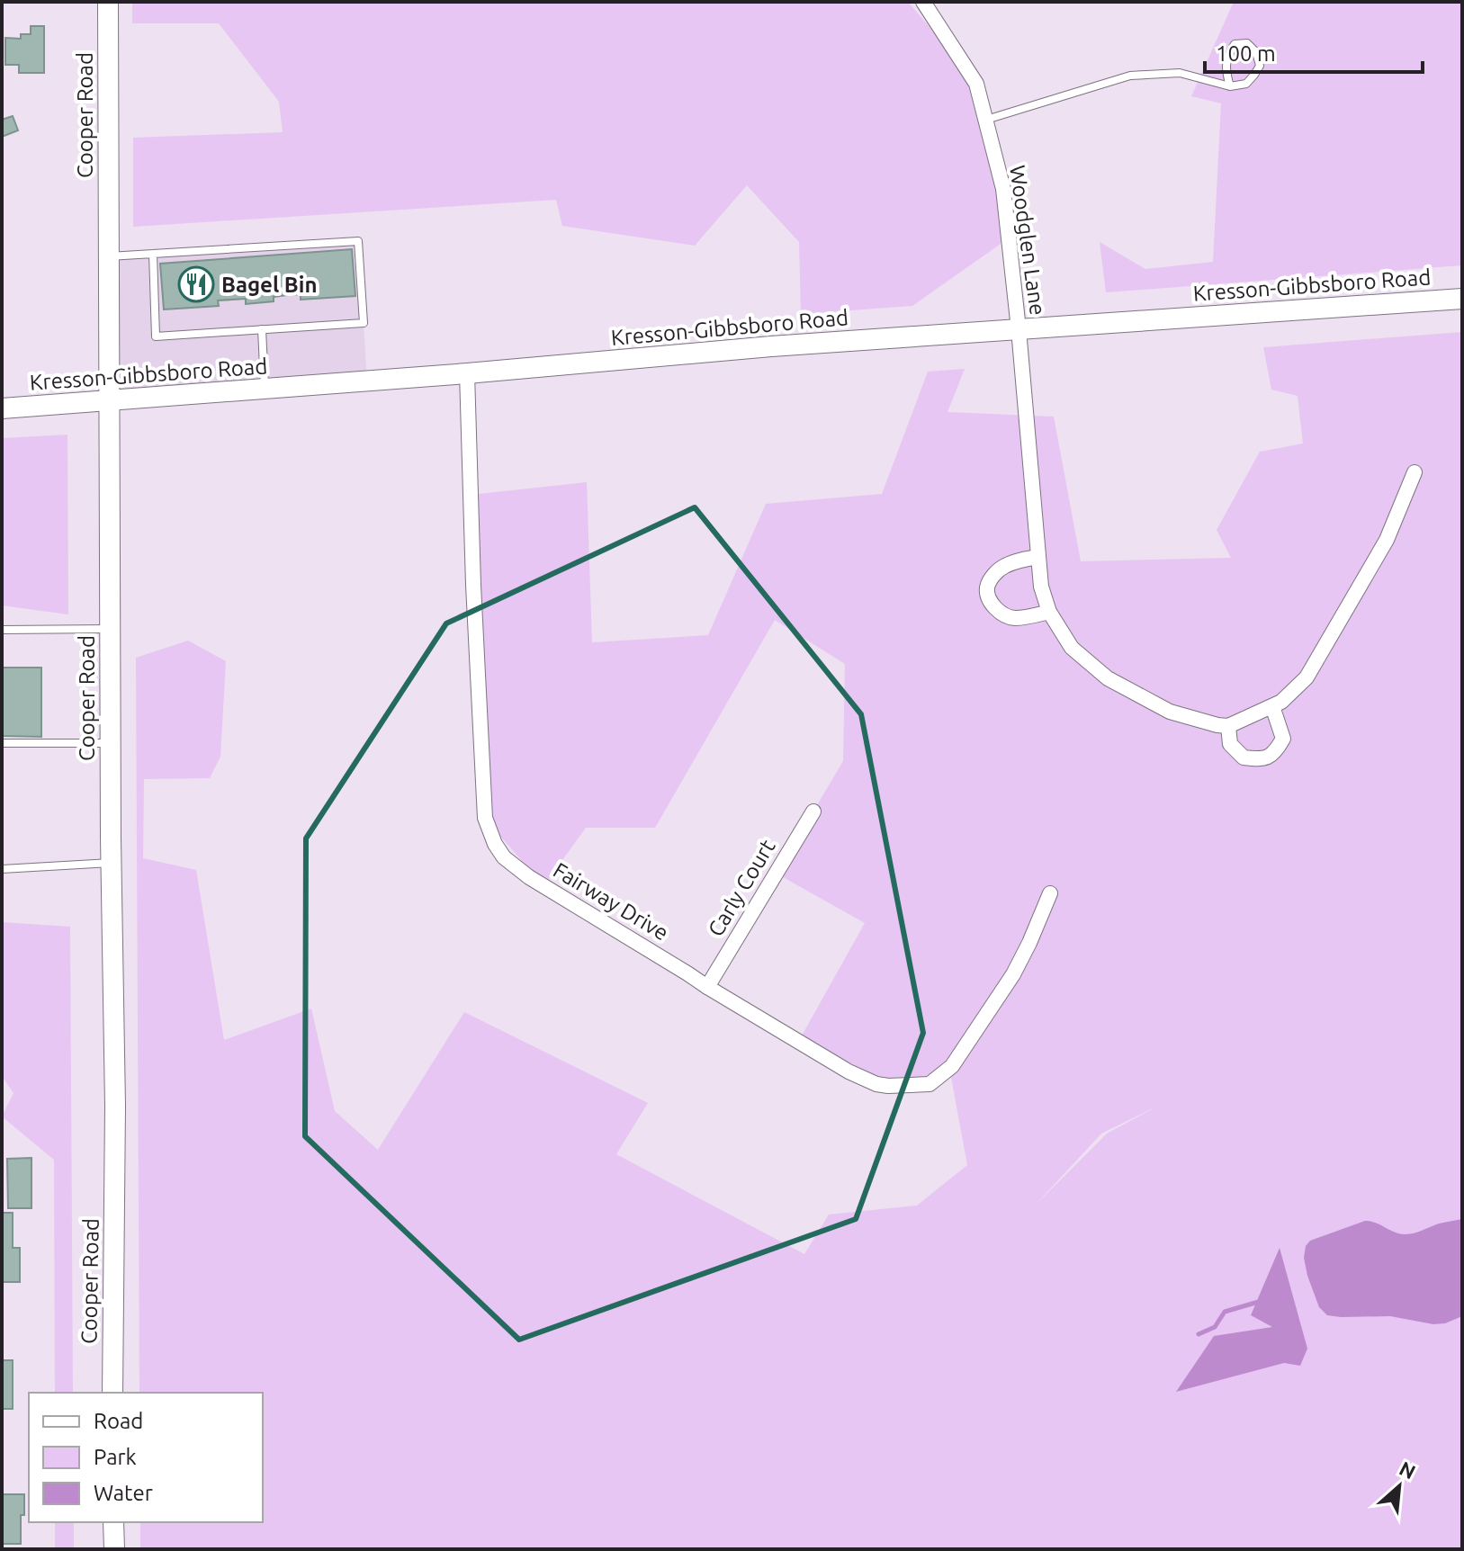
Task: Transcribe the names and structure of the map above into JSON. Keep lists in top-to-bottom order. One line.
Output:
{"streets":{"street":["Cooper Road","Woodglen Lane","Kresson-Gibbsboro Road","Carly Court","Fairway Drive"]},"crossings":[["Cooper Road","Kresson-Gibbsboro Road"],["Woodglen Lane","Kresson-Gibbsboro Road"],["Kresson-Gibbsboro Road","Fairway Drive"],["Carly Court","Fairway Drive"]],"places":{"restaurant":["Bagel Bin"]},"legend":["Road","Park","Water"],"scale_bar":"100 m","north":"top right"}
